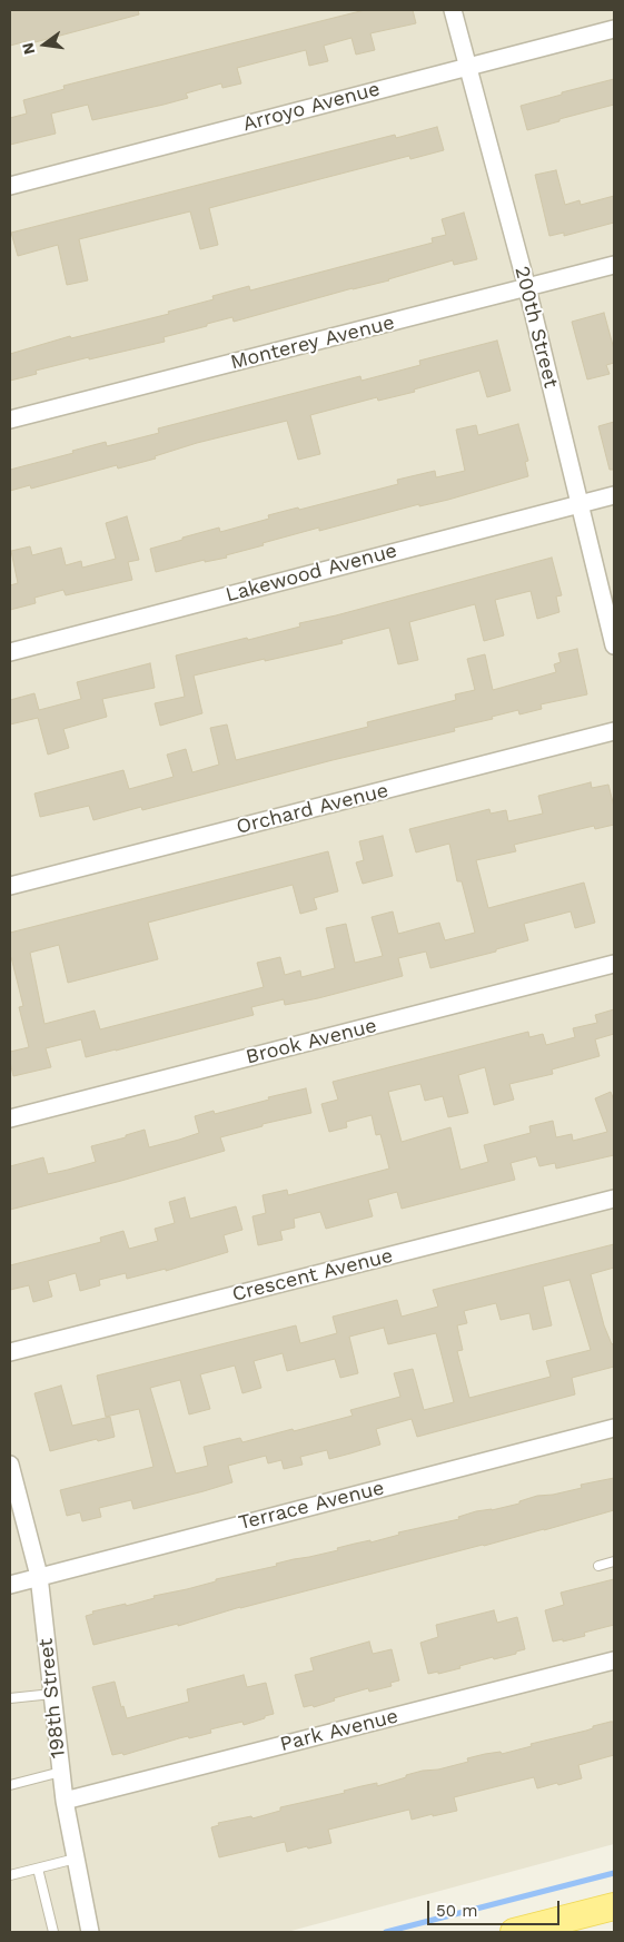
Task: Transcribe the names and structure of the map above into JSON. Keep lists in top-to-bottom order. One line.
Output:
{"streets":{"street":["Arroyo Avenue","200th Street","Monterey Avenue","Lakewood Avenue","Orchard Avenue","Brook Avenue","Crescent Avenue","Terrace Avenue","198th Street","Park Avenue"]},"crossings":[["Arroyo Avenue","200th Street"],["200th Street","Monterey Avenue"],["200th Street","Lakewood Avenue"],["Terrace Avenue","198th Street"],["198th Street","Park Avenue"]],"scale_bar":"50 m","north":"left"}
